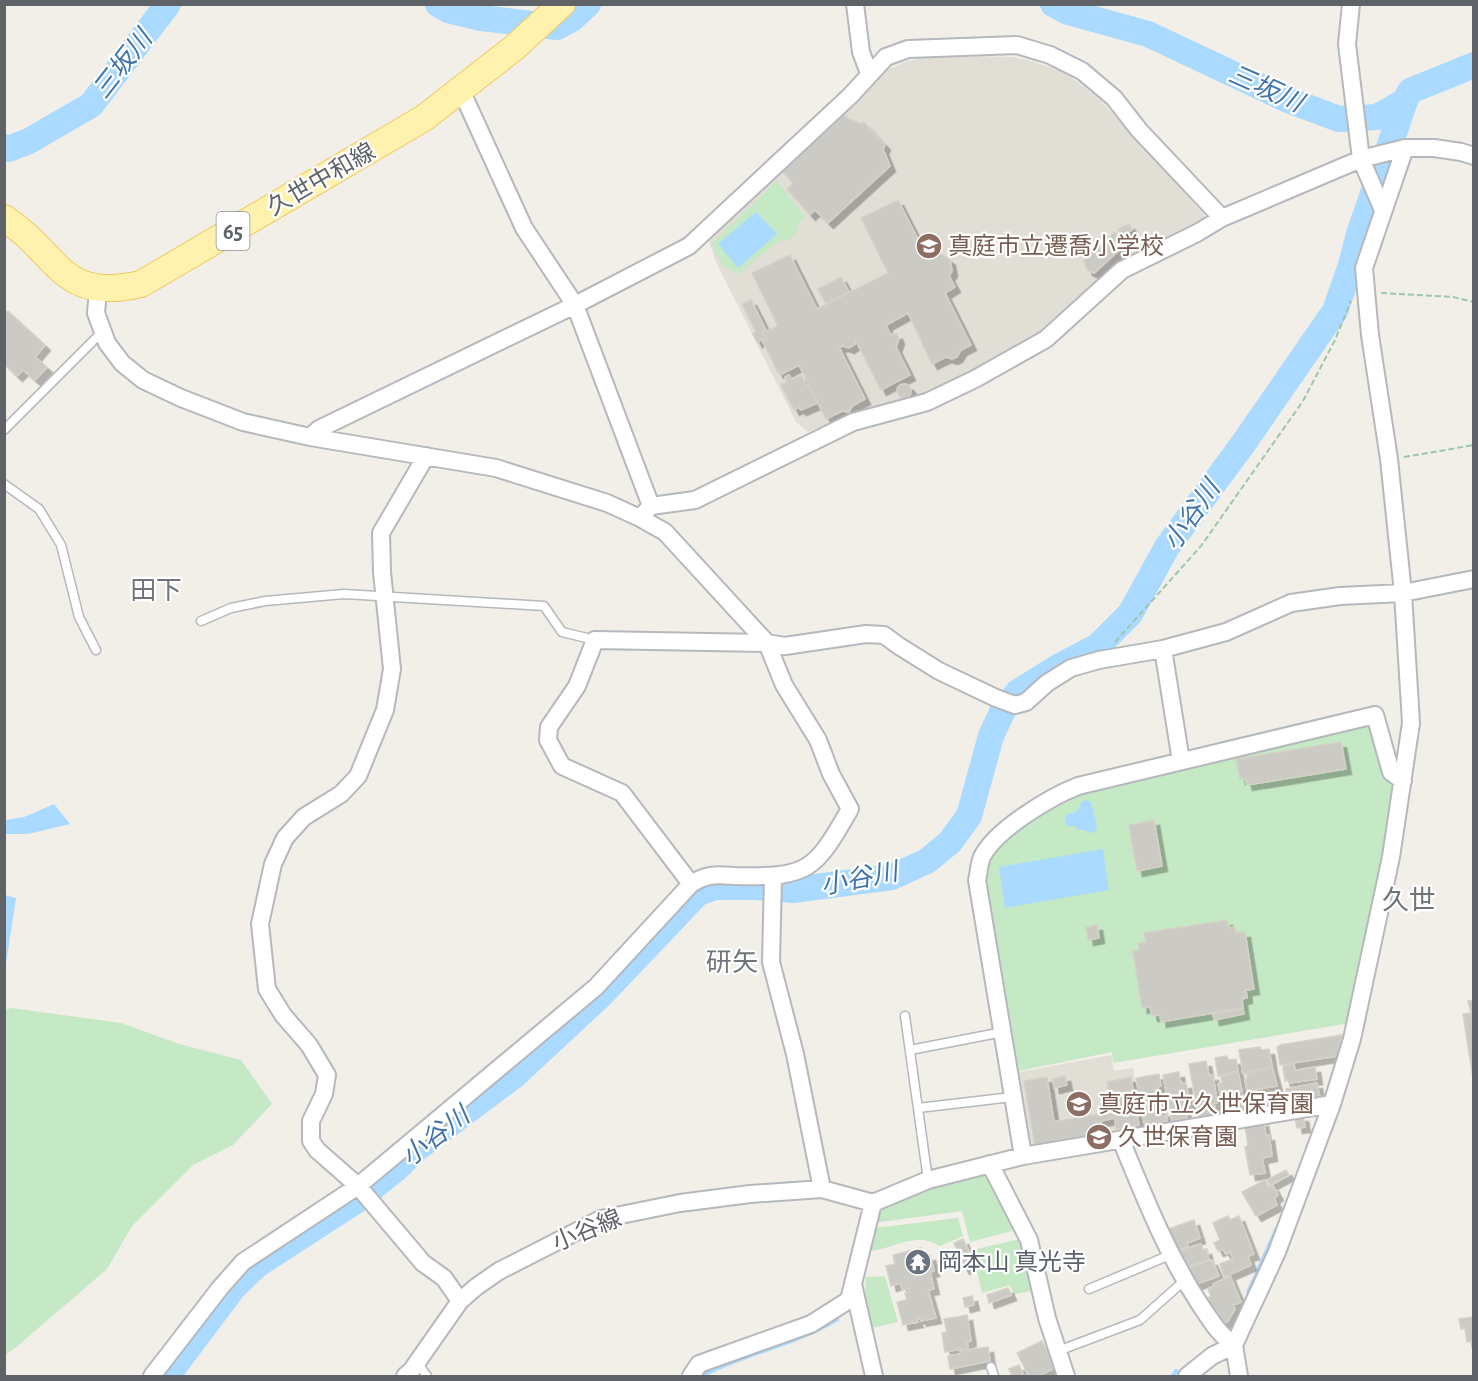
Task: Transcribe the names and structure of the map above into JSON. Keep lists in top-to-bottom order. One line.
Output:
{"streets":{"main road":["久世中和線","65"],"street":["小谷線"]},"districts":["田下","久世","研矢"],"water":["三坂川","小谷川"],"places":{"school or university":["真庭市立遷喬小学校","真庭市立久世保育園","久世保育園"],"temple":["岡本山 真光寺"]}}
